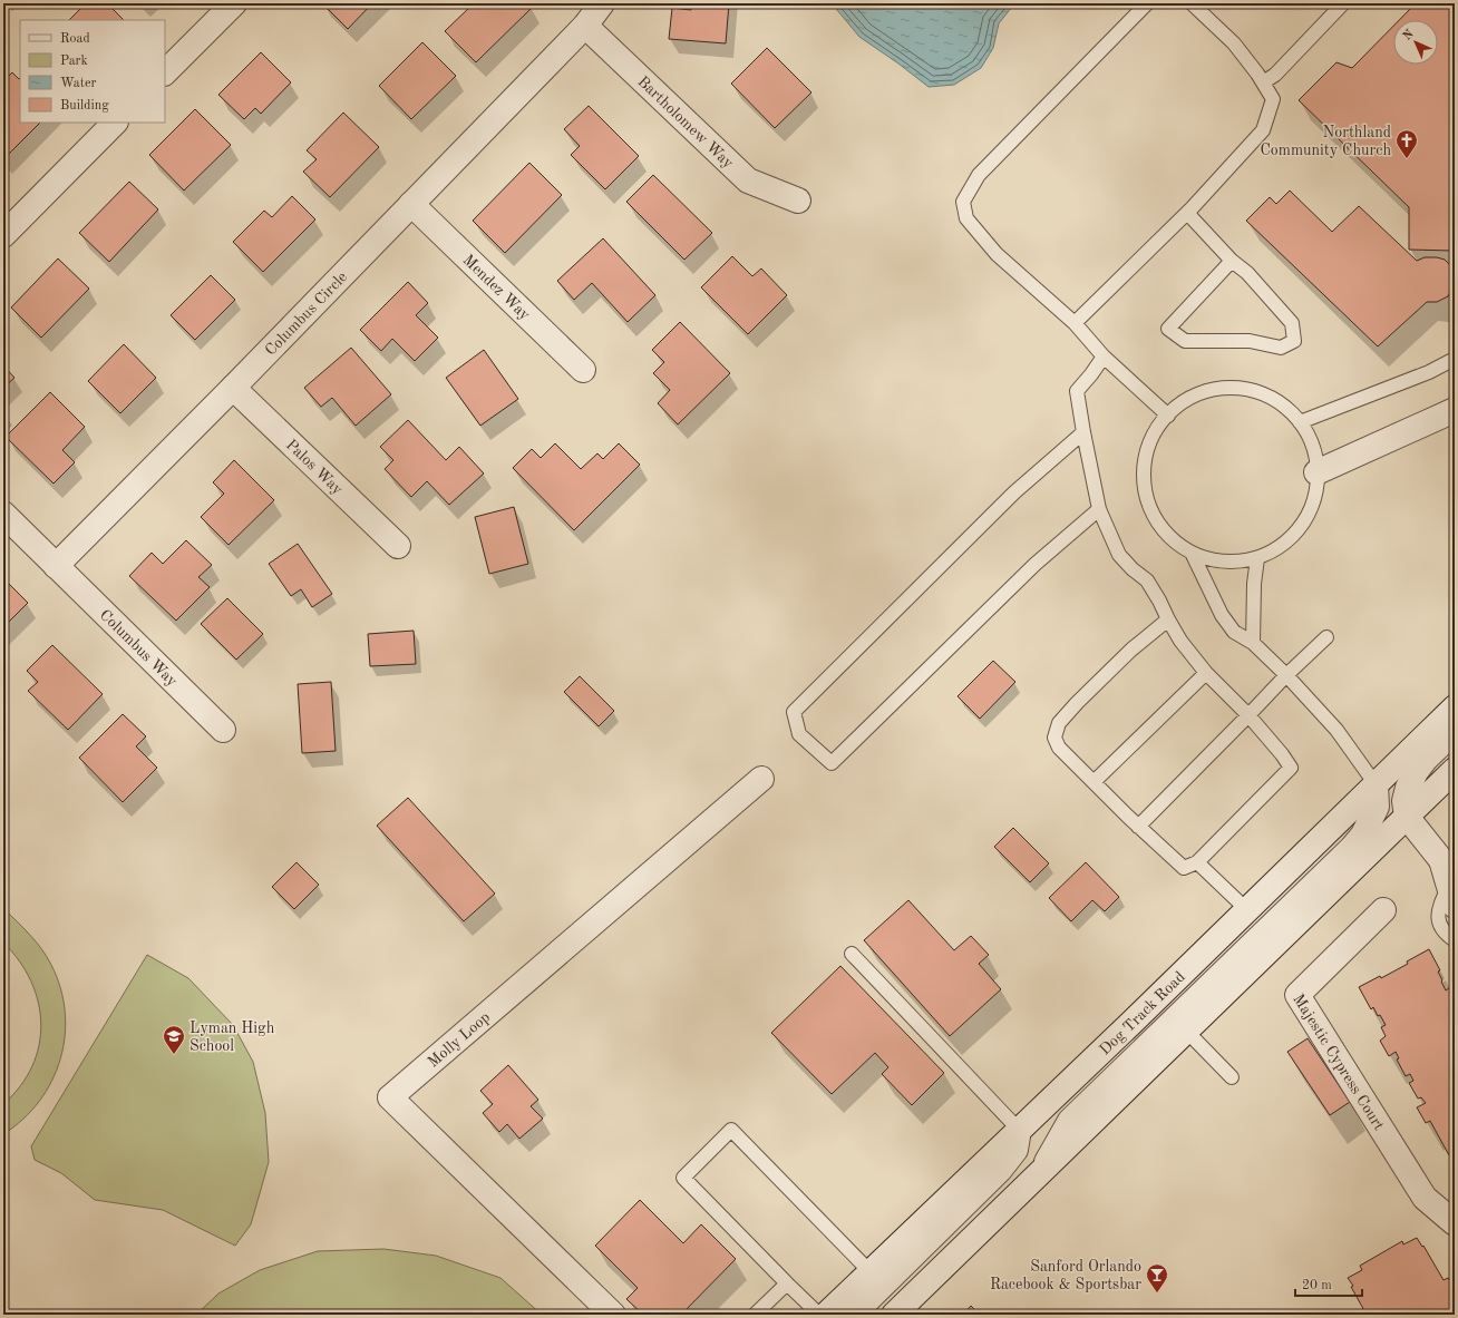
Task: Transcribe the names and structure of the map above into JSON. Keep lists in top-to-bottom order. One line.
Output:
{"streets":{"street":["Bartholomew Way","Mendez Way","Columbus Circle","Palos Way","Columbus Way","Dog Track Road","Molly Loop","Majestic Cypress Court"]},"crossings":[["Bartholomew Way","Columbus Circle"],["Mendez Way","Columbus Circle"],["Columbus Circle","Palos Way"],["Columbus Circle","Columbus Way"]],"places":{"church":["Northland Community Church"],"school or university":["Lyman High School"],"bar":["Sanford Orlando Racebook & Sportsbar"]},"legend":["Road","Park","Water","Building"],"scale_bar":"20 m","north":"top left"}
